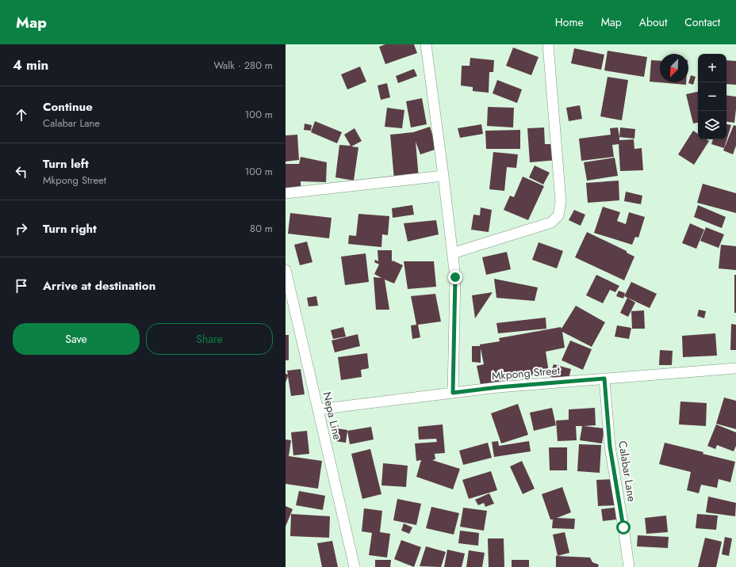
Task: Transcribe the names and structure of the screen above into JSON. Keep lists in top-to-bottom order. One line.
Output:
{"streets":{"street":["Mkpong Street","Nepa Line","Calabar Lane"]},"crossings":[["Mkpong Street","Nepa Line"],["Mkpong Street","Calabar Lane"]],"north":"bottom left","page":{"header":"Map","nav":["Home","Map","About","Contact"],"heading":["4 min","Walk · 280 m"],"map_buttons":["+","−"],"list":[["Continue","Calabar Lane","100 m"],["Turn left","Mkpong Street","100 m"],["Turn right","80 m"],"Arrive at destination"],"buttons":["Save","Share"]}}
